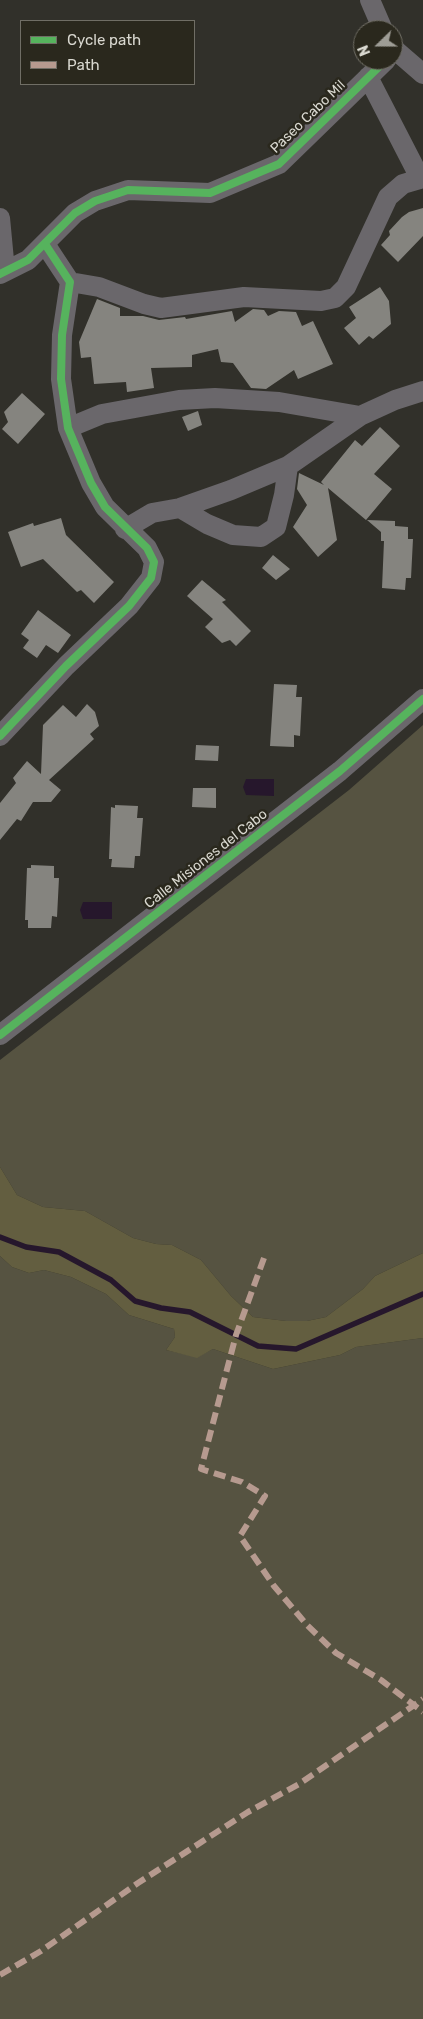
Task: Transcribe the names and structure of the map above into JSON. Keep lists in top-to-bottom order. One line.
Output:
{"streets":{"street":["Paseo Cabo Mil","Calle Misiones del Cabo"]},"legend":["Cycle path","Path"],"north":"left"}
